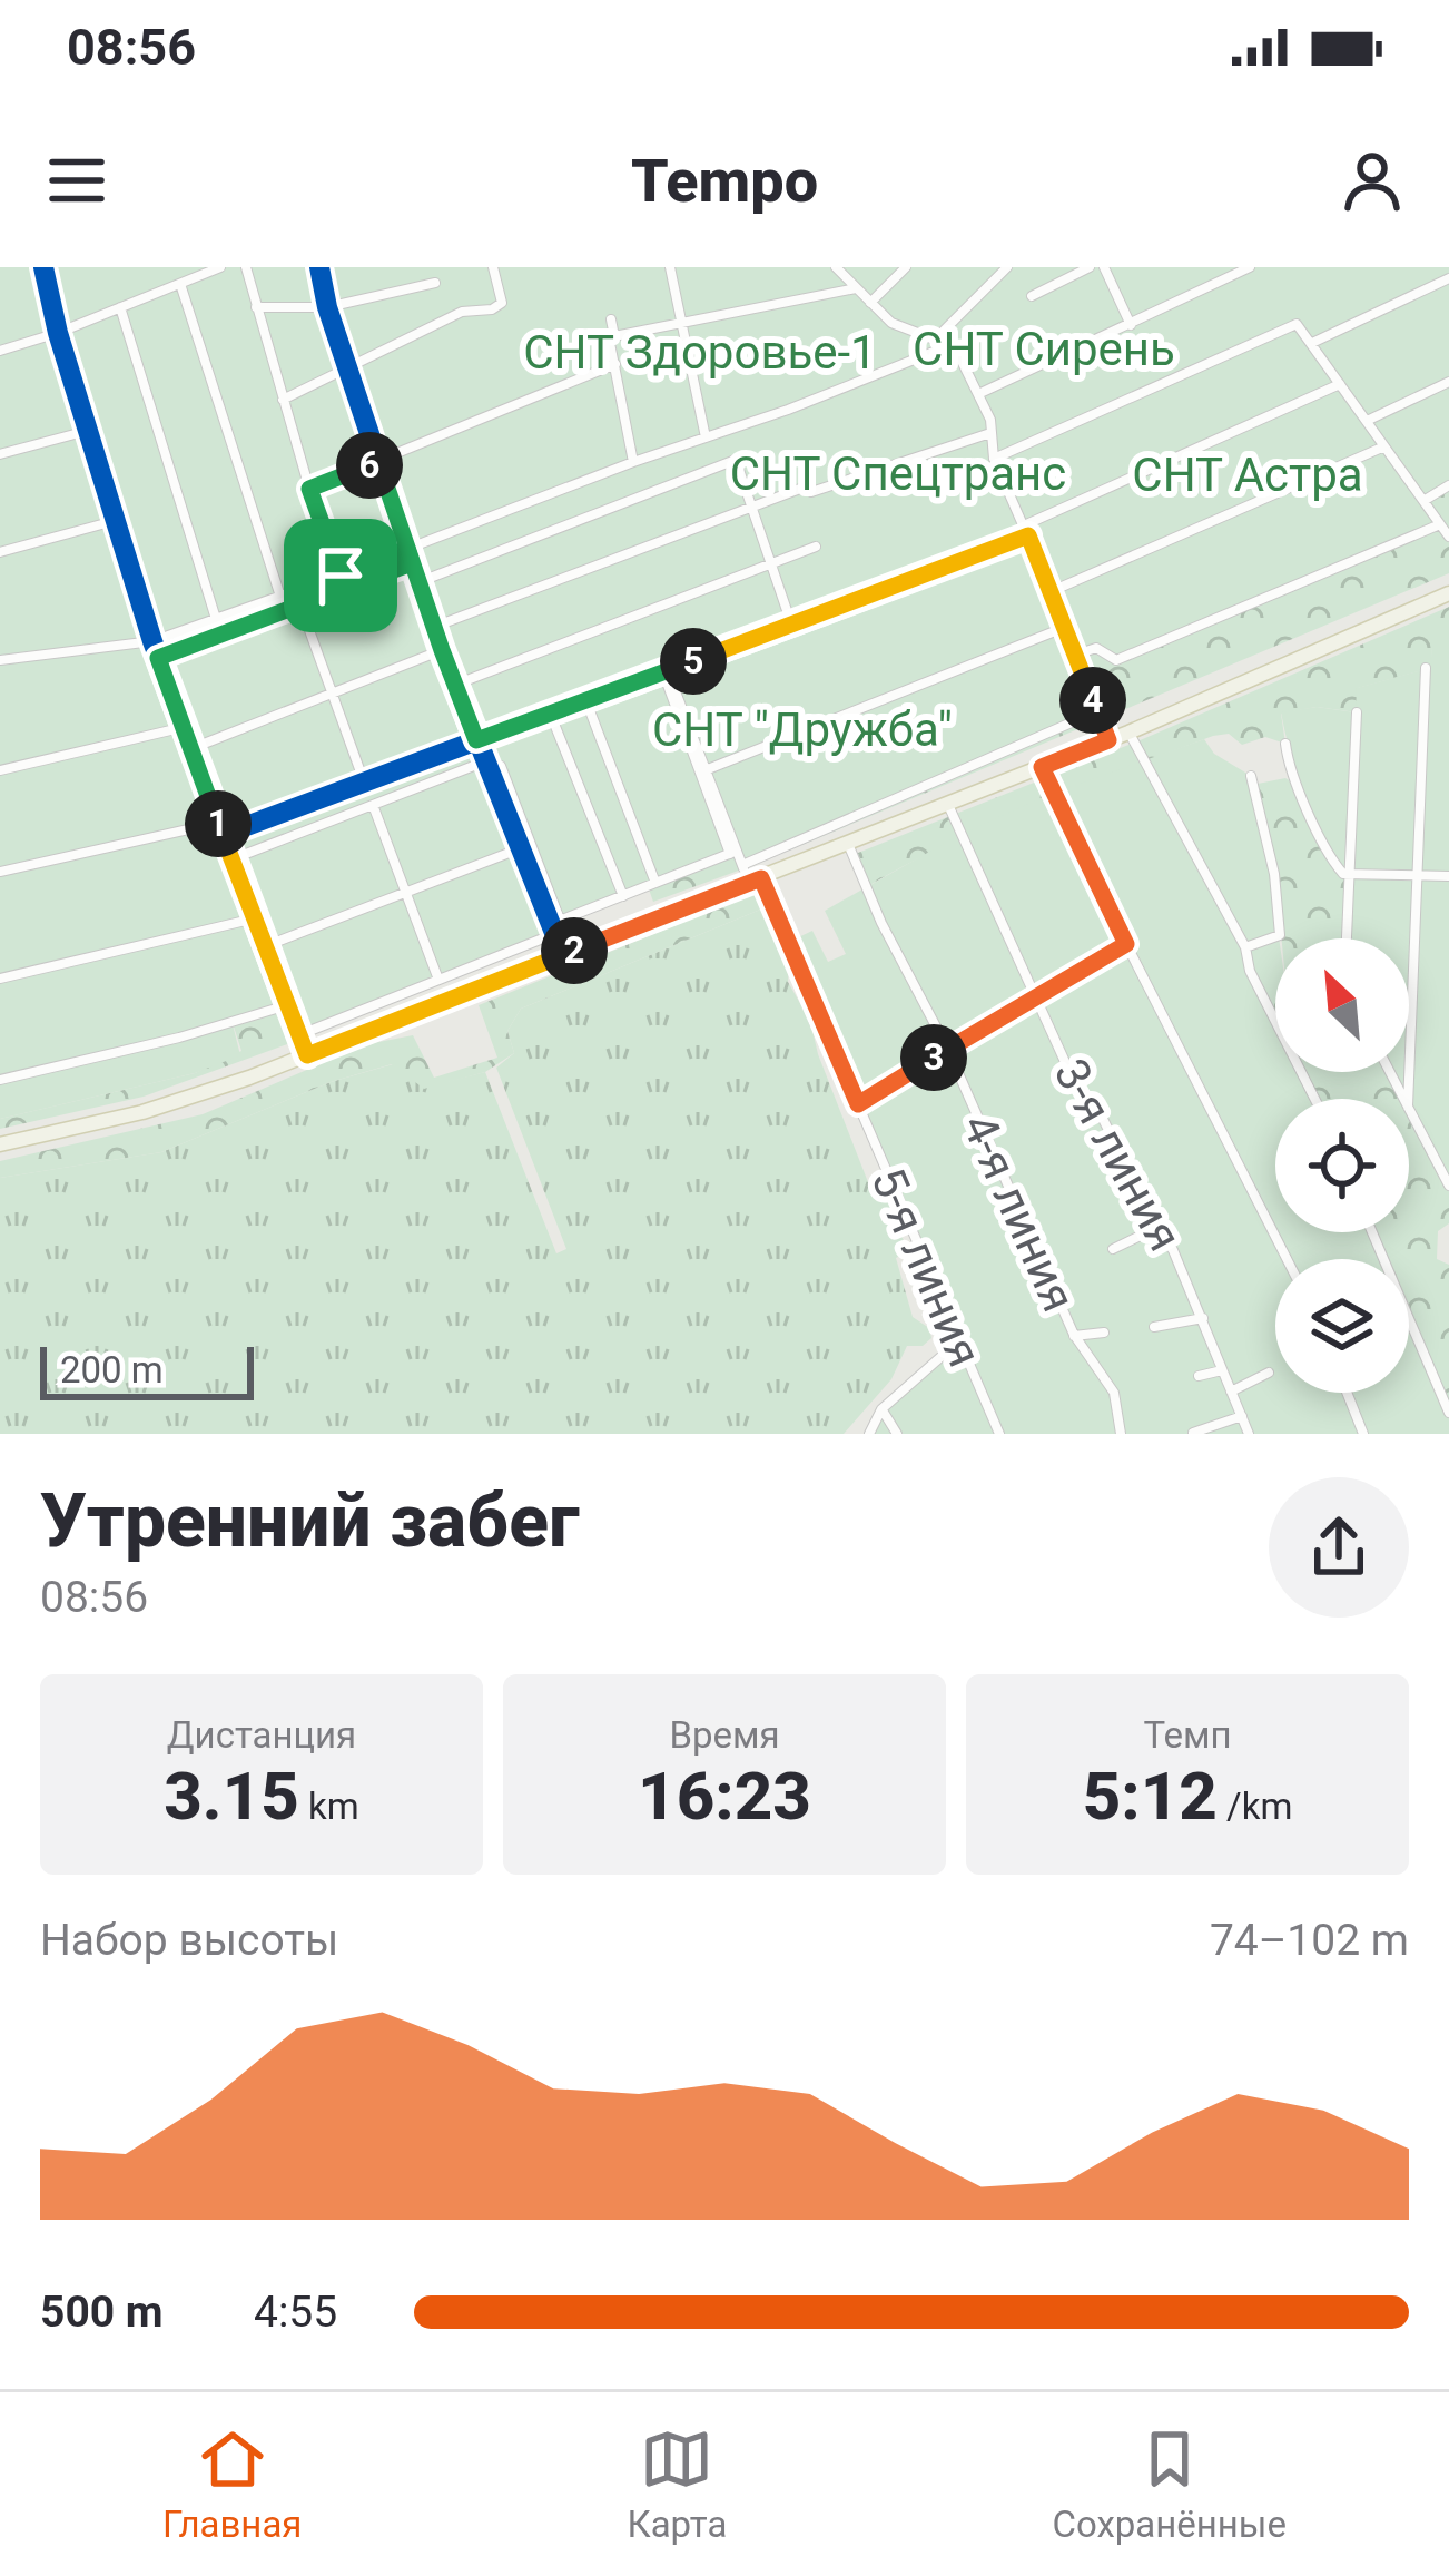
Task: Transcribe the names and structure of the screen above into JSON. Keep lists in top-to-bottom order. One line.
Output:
{"streets":{"street":["3-я линия","4-я линия","5-я линия"]},"parks":["СНТ Сирень","СНТ Здоровье-1","СНТ Спецтранс","СНТ Астра","СНТ \"Дружба\""],"scale_bar":"200 m","north":"top left","page":{"status":"08:56","header":"Tempo","pins":["6","5","4","1","2","3"],"scale":"200 m","heading":["Утренний забег","08:56"],"stats":[["Дистанция","3.15 km"],["Время","16:23"],["Темп","5:12 /km"]],"chart":["Набор высоты","74–102 m"],"list":[{"name":"500 m","note":"4:55"}],"tabs":["Главная","Карта","Сохранённые"]}}
